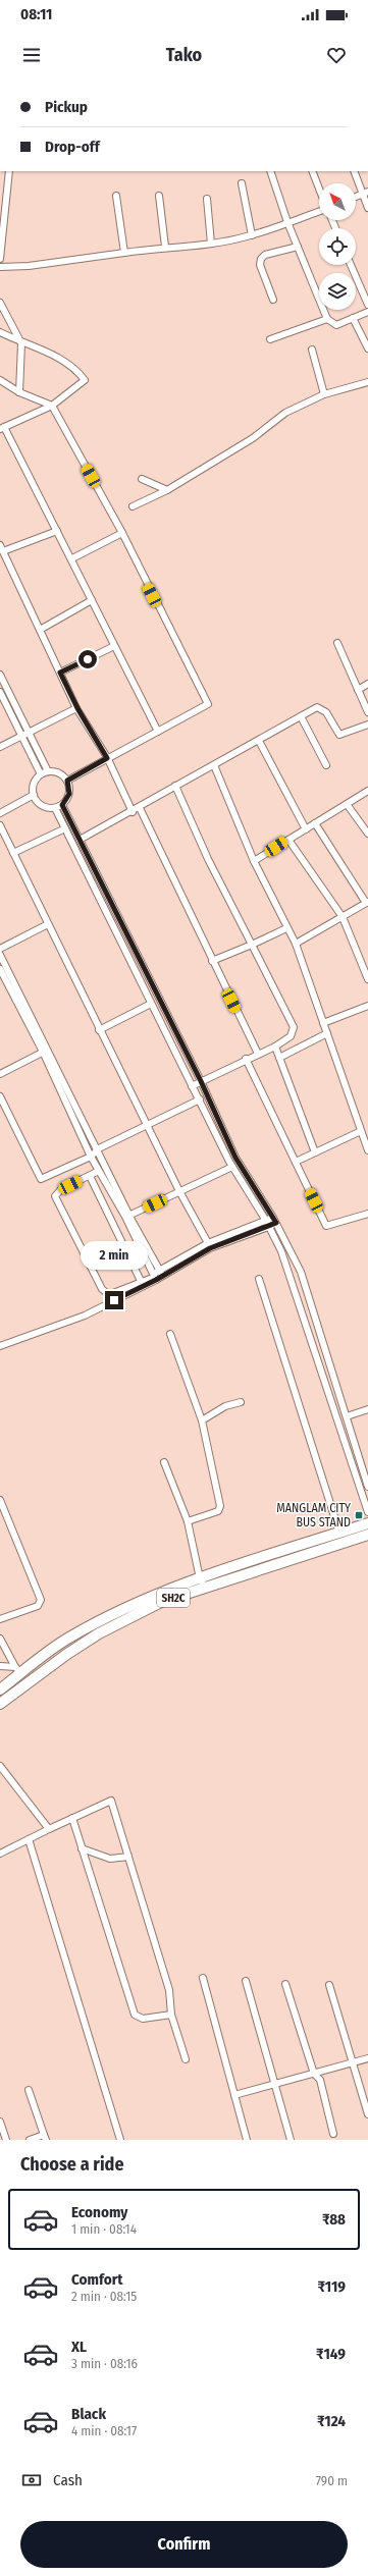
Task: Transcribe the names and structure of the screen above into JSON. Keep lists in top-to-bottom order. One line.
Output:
{"streets":{"main road":["SH2C"]},"places":{"transit":["MANGLAM CITY BUS STAND"]},"north":"top left","page":{"status":"08:11","header":"Tako","banner":["Pickup","Drop-off"],"bubble":"2 min","heading":"Choose a ride","list":[{"name":"Economy","note":"1 min · 08:14","value":"₹88"},{"name":"Comfort","note":"2 min · 08:15","value":"₹119"},{"name":"XL","note":"3 min · 08:16","value":"₹149"},{"name":"Black","note":"4 min · 08:17","value":"₹124"}],"pay":["Cash","790 m"],"buttons":"Confirm"}}
